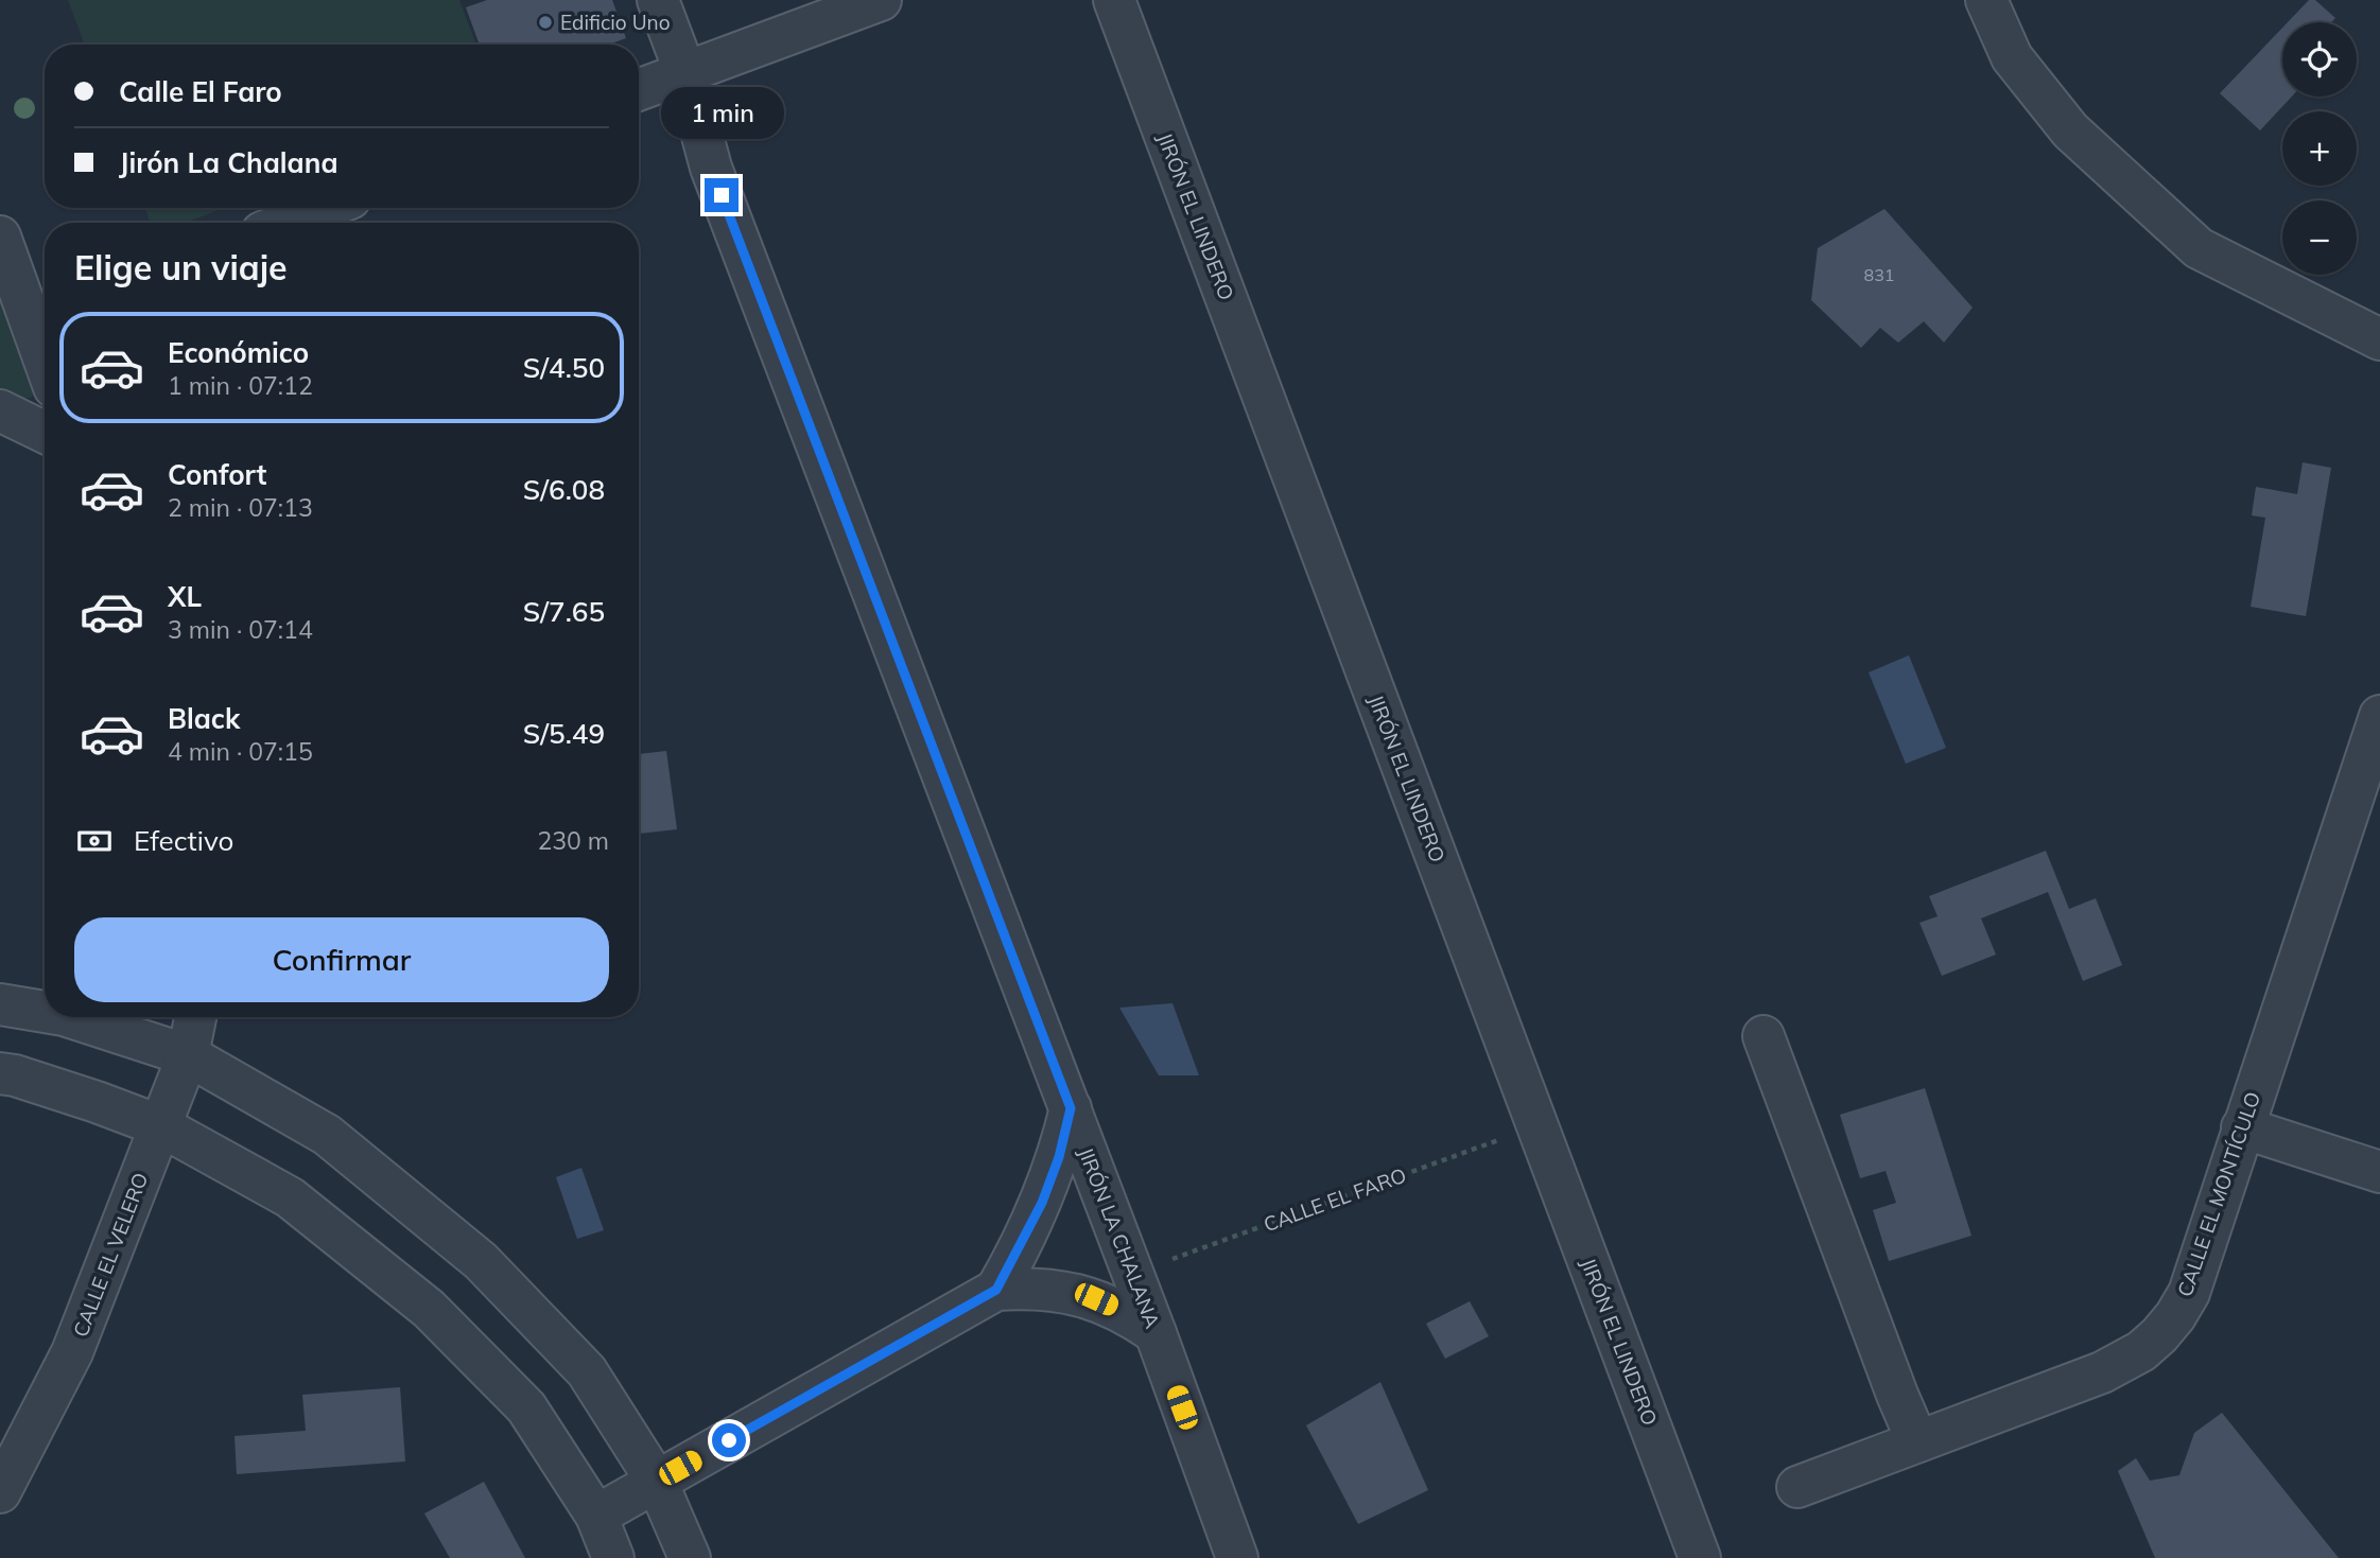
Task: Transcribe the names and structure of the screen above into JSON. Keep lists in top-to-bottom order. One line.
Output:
{"streets":{"street":["JIRÓN EL LINDERO","CALLE EL MONTÍCULO","JIRÓN LA CHALANA","CALLE EL VELERO"],"path":["CALLE EL FARO"]},"crossings":[["JIRÓN EL LINDERO","CALLE EL FARO"],["CALLE EL FARO","JIRÓN LA CHALANA"]],"places":["Edificio Uno"],"house_numbers":["831"],"page":{"map_buttons":["+","−"],"banner":["Calle El Faro","Jirón La Chalana"],"bubble":"1 min","heading":"Elige un viaje","list":[{"name":"Económico","note":"1 min · 07:12","value":"S/4.50"},{"name":"Confort","note":"2 min · 07:13","value":"S/6.08"},{"name":"XL","note":"3 min · 07:14","value":"S/7.65"},{"name":"Black","note":"4 min · 07:15","value":"S/5.49"}],"pay":["Efectivo","230 m"],"buttons":"Confirmar"}}
